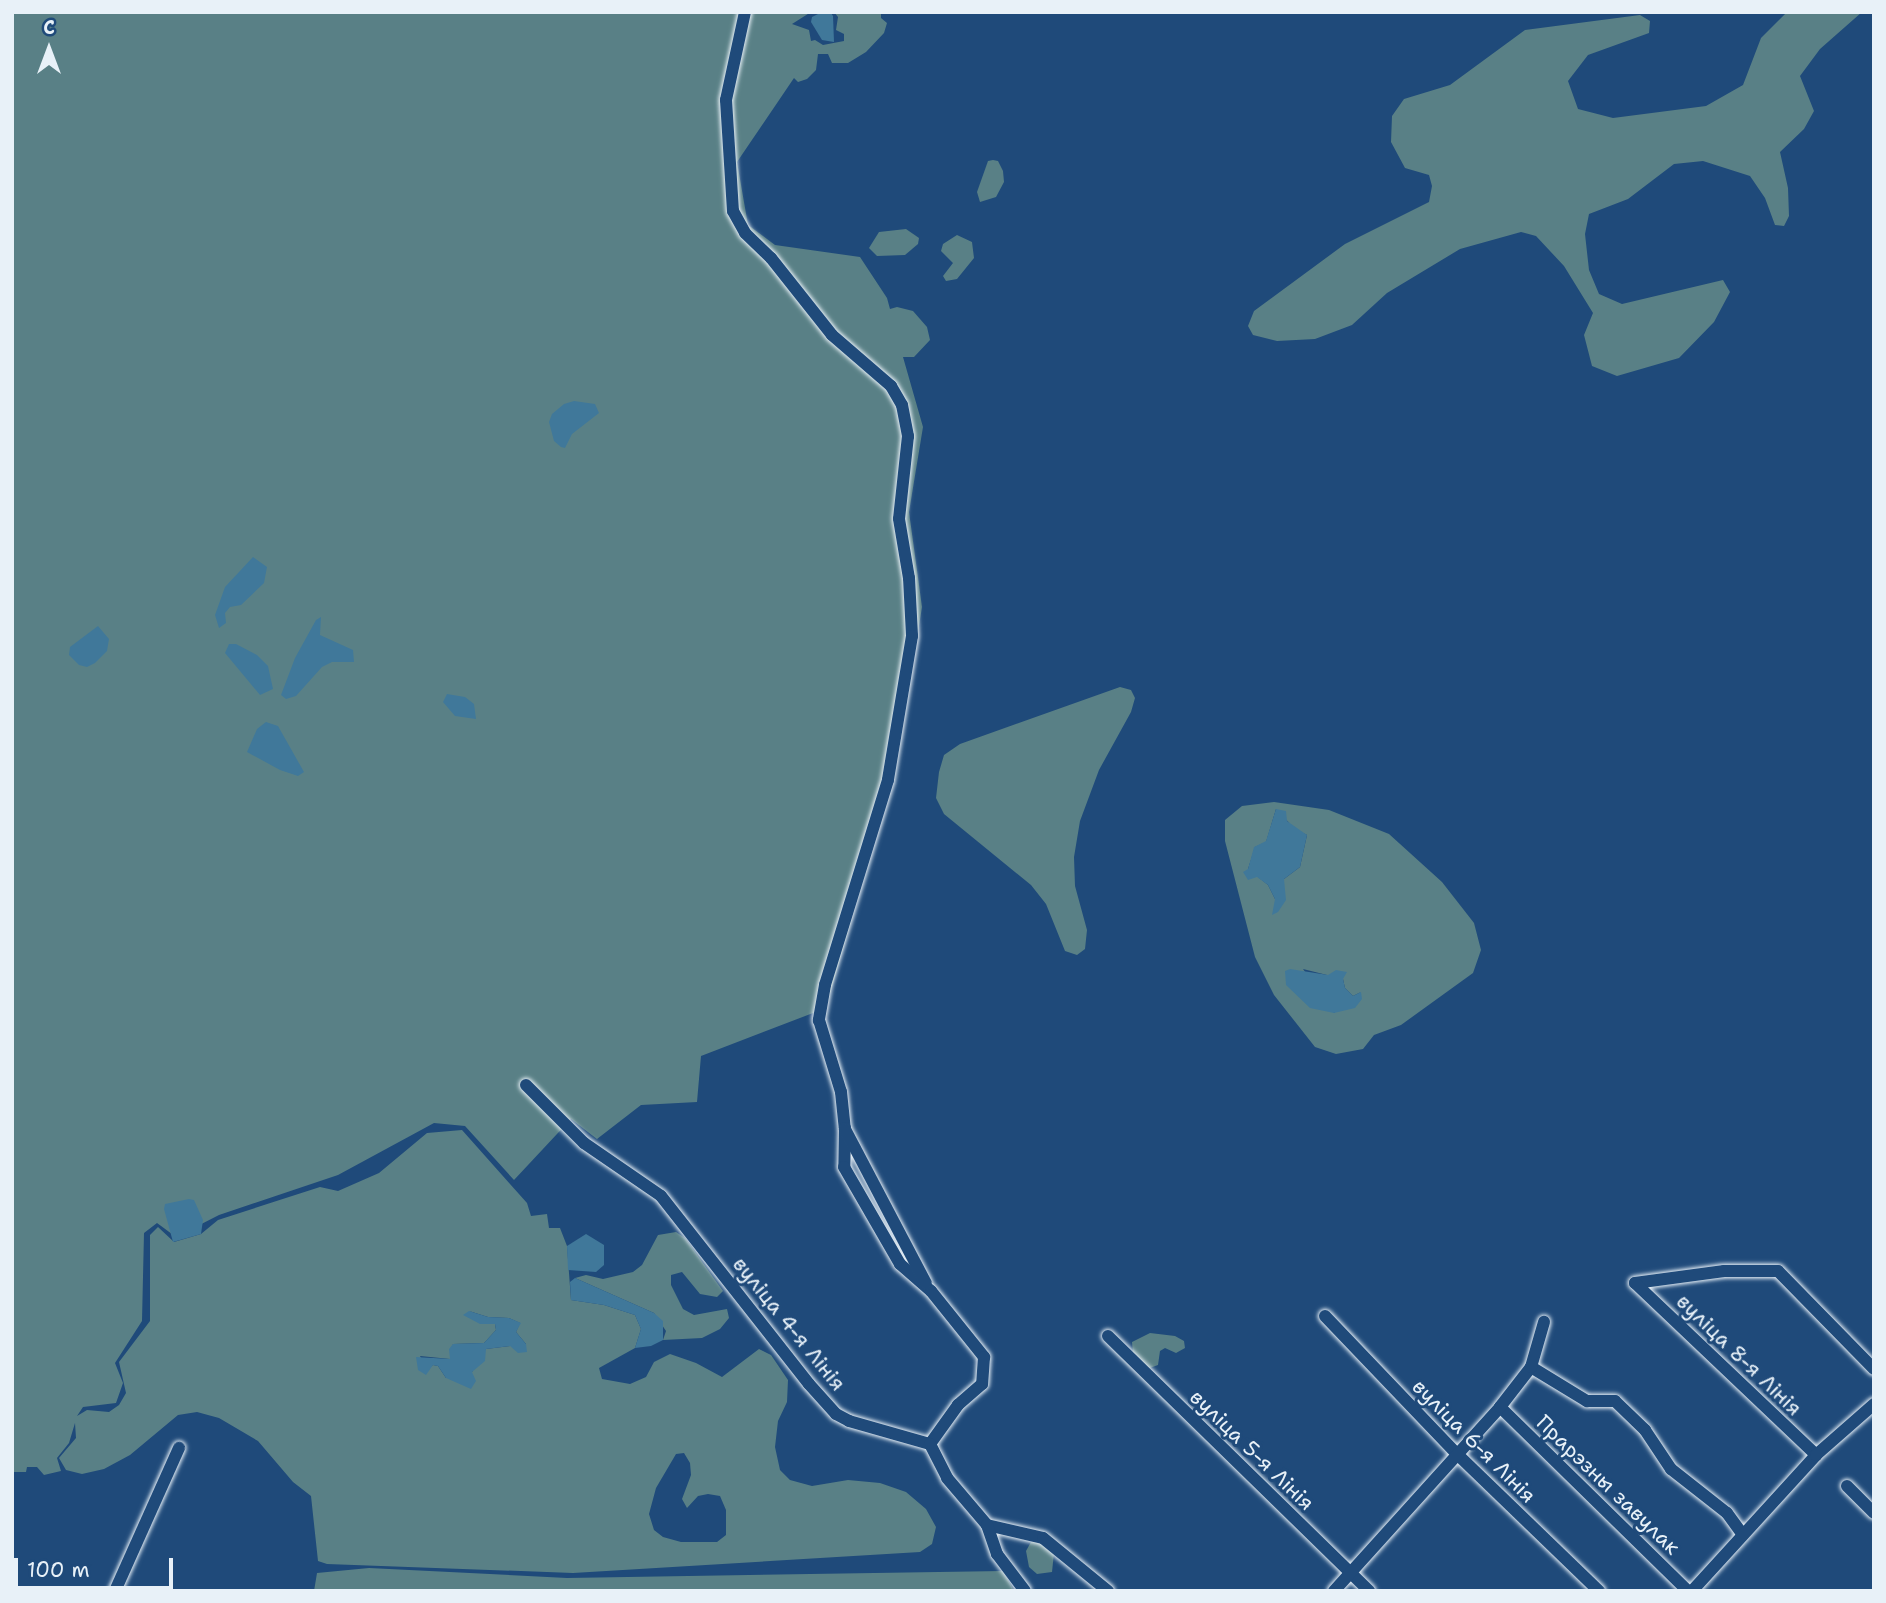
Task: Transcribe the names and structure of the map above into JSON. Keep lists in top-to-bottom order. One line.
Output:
{"streets":{"street":["вуліца 4-я Лінія","вуліца 8-я Лінія","вуліца 6-я Лінія","вуліца 5-я Лінія","Прарэзны завулак"]},"scale_bar":"100 m","north":"top"}
